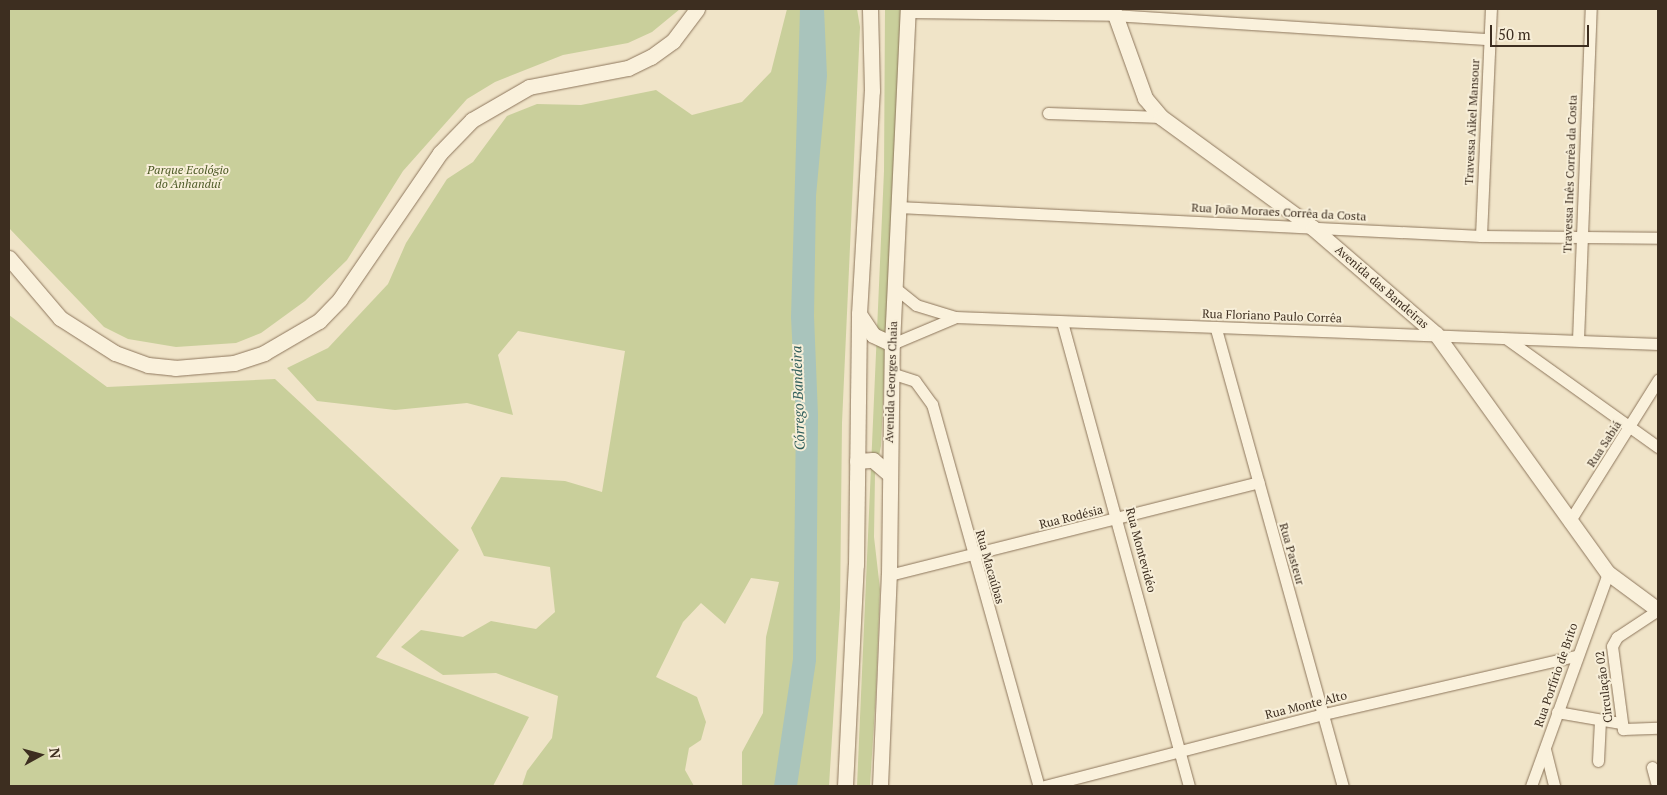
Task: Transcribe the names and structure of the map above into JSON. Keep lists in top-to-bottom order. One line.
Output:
{"streets":{"street":["Travessa Aikel Mansour","Travessa Inês Corrêa da Costa","Rua João Moraes Corrêa da Costa","Avenida das Bandeiras","Rua Floriano Paulo Corrêa","Avenida Georges Chaia","Rua Sabiá","Rua Rodésia","Rua Montevidéo","Rua Pasteur","Rua Macaúbas","Rua Porfírio de Brito","Circulação 02","Rua Monte Alto"]},"crossings":[["Travessa Aikel Mansour","Rua João Moraes Corrêa da Costa"],["Travessa Inês Corrêa da Costa","Rua João Moraes Corrêa da Costa"],["Travessa Inês Corrêa da Costa","Rua Floriano Paulo Corrêa"],["Rua João Moraes Corrêa da Costa","Avenida das Bandeiras"],["Rua João Moraes Corrêa da Costa","Avenida Georges Chaia"],["Avenida das Bandeiras","Rua Floriano Paulo Corrêa"],["Avenida das Bandeiras","Rua Sabiá"],["Avenida das Bandeiras","Rua Porfírio de Brito"],["Avenida das Bandeiras","Circulação 02"],["Rua Floriano Paulo Corrêa","Avenida Georges Chaia"],["Rua Floriano Paulo Corrêa","Rua Montevidéo"],["Rua Floriano Paulo Corrêa","Rua Pasteur"],["Avenida Georges Chaia","Rua Rodésia"],["Avenida Georges Chaia","Rua Macaúbas"],["Rua Rodésia","Rua Montevidéo"],["Rua Rodésia","Rua Pasteur"],["Rua Rodésia","Rua Macaúbas"],["Rua Montevidéo","Rua Monte Alto"],["Rua Pasteur","Rua Monte Alto"],["Rua Porfírio de Brito","Rua Monte Alto"]],"water":["Córrego Bandeira"],"parks":["Parque Ecológio do Anhanduí"],"scale_bar":"50 m","north":"right"}
